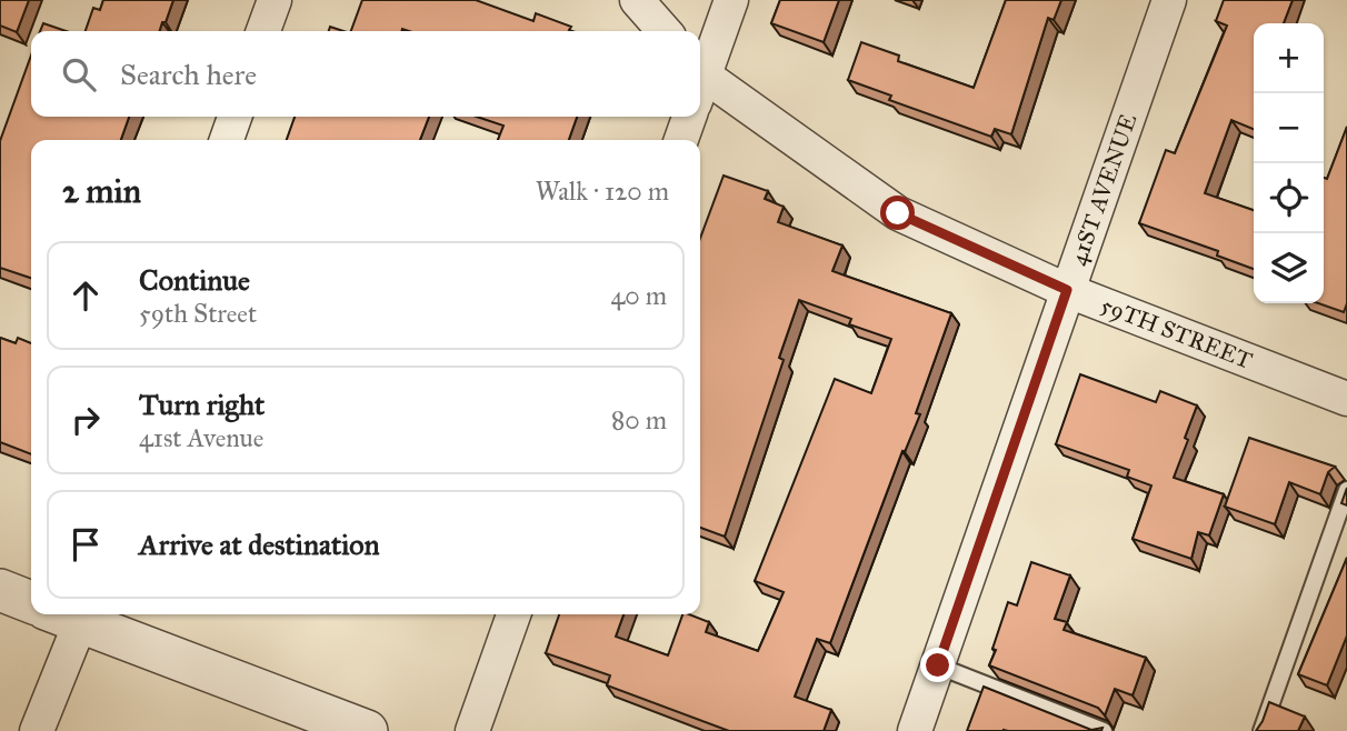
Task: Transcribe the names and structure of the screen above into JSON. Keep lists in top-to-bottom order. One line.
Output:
{"streets":{"street":["41ST AVENUE","59TH STREET"]},"crossings":[["41ST AVENUE","59TH STREET"]],"page":{"map_buttons":["+","−"],"search":"Search here","heading":["2 min","Walk · 120 m"],"list":[["Continue","59th Street","40 m"],["Turn right","41st Avenue","80 m"],"Arrive at destination"]}}
